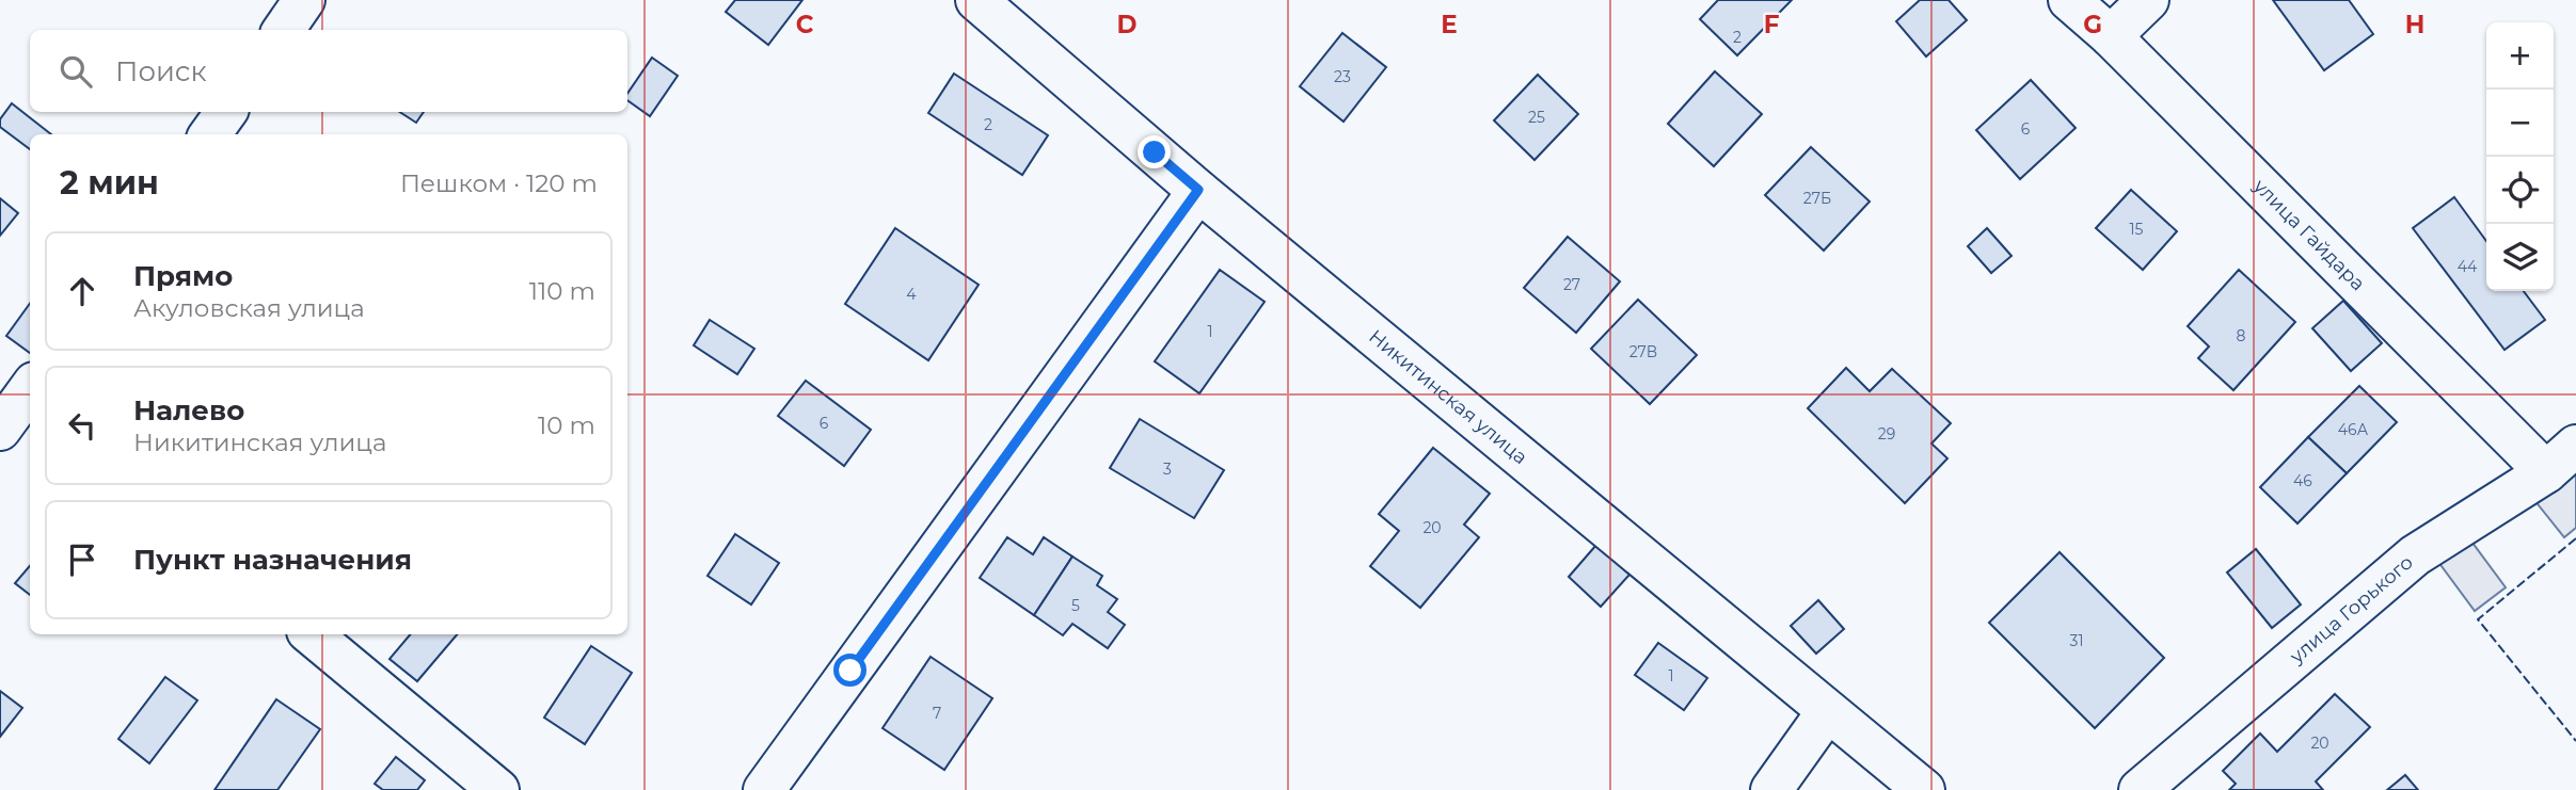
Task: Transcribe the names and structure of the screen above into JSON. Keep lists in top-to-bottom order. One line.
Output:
{"streets":{"street":["улица Гайдара","Никитинская улица","улица Горького"]},"crossings":[["улица Гайдара","улица Горького"]],"house_numbers":["2","23","25","2","6","27Б","15","44","27","4","1","8","27В","6","46А","29","3","46","20","5","31","1","7","20"],"page":{"map_buttons":["+","−"],"search":"Поиск","heading":["2 мин","Пешком · 120 m"],"list":[["Прямо","Акуловская улица","110 m"],["Налево","Никитинская улица","10 m"],"Пункт назначения"]},"grid":{"columns":["C","D","E","F","G","H"]}}
